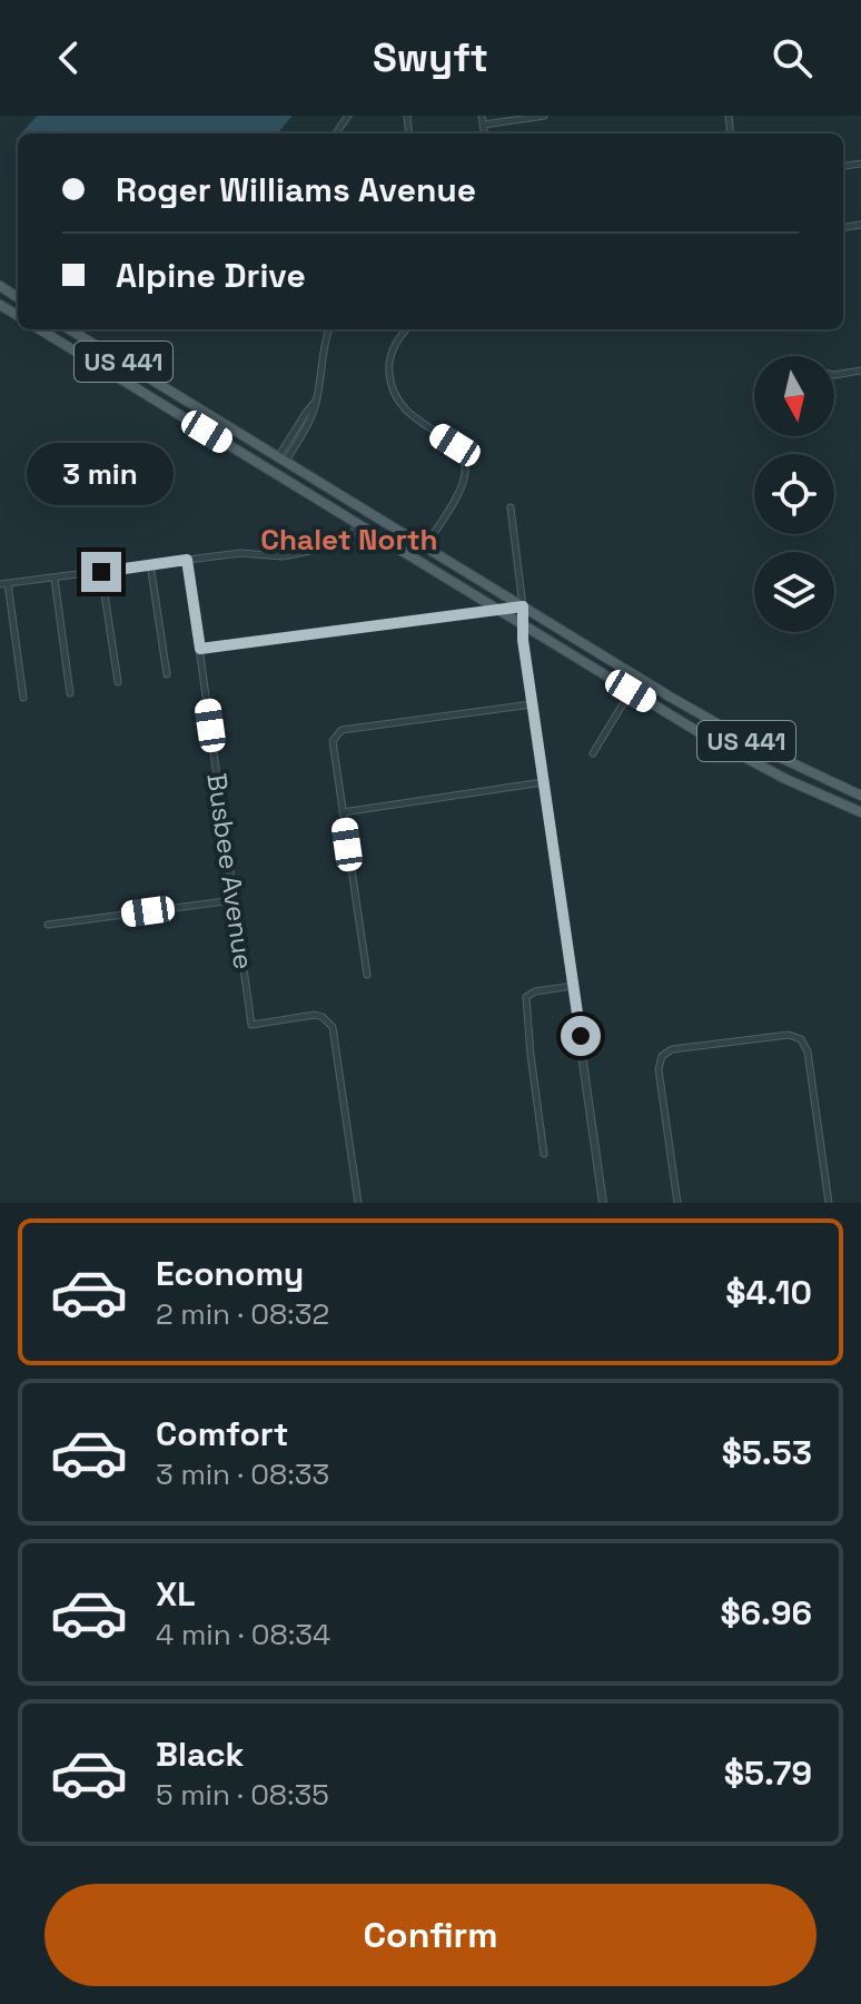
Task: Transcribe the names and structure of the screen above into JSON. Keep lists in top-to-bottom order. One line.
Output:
{"streets":{"main road":["US 441"],"street":["Busbee Avenue"]},"districts":["Chalet North"],"north":"bottom","page":{"header":"Swyft","banner":["Roger Williams Avenue","Alpine Drive"],"bubble":"3 min","list":[{"name":"Economy","note":"2 min · 08:32","value":"$4.10"},{"name":"Comfort","note":"3 min · 08:33","value":"$5.53"},{"name":"XL","note":"4 min · 08:34","value":"$6.96"},{"name":"Black","note":"5 min · 08:35","value":"$5.79"}],"buttons":"Confirm"}}
